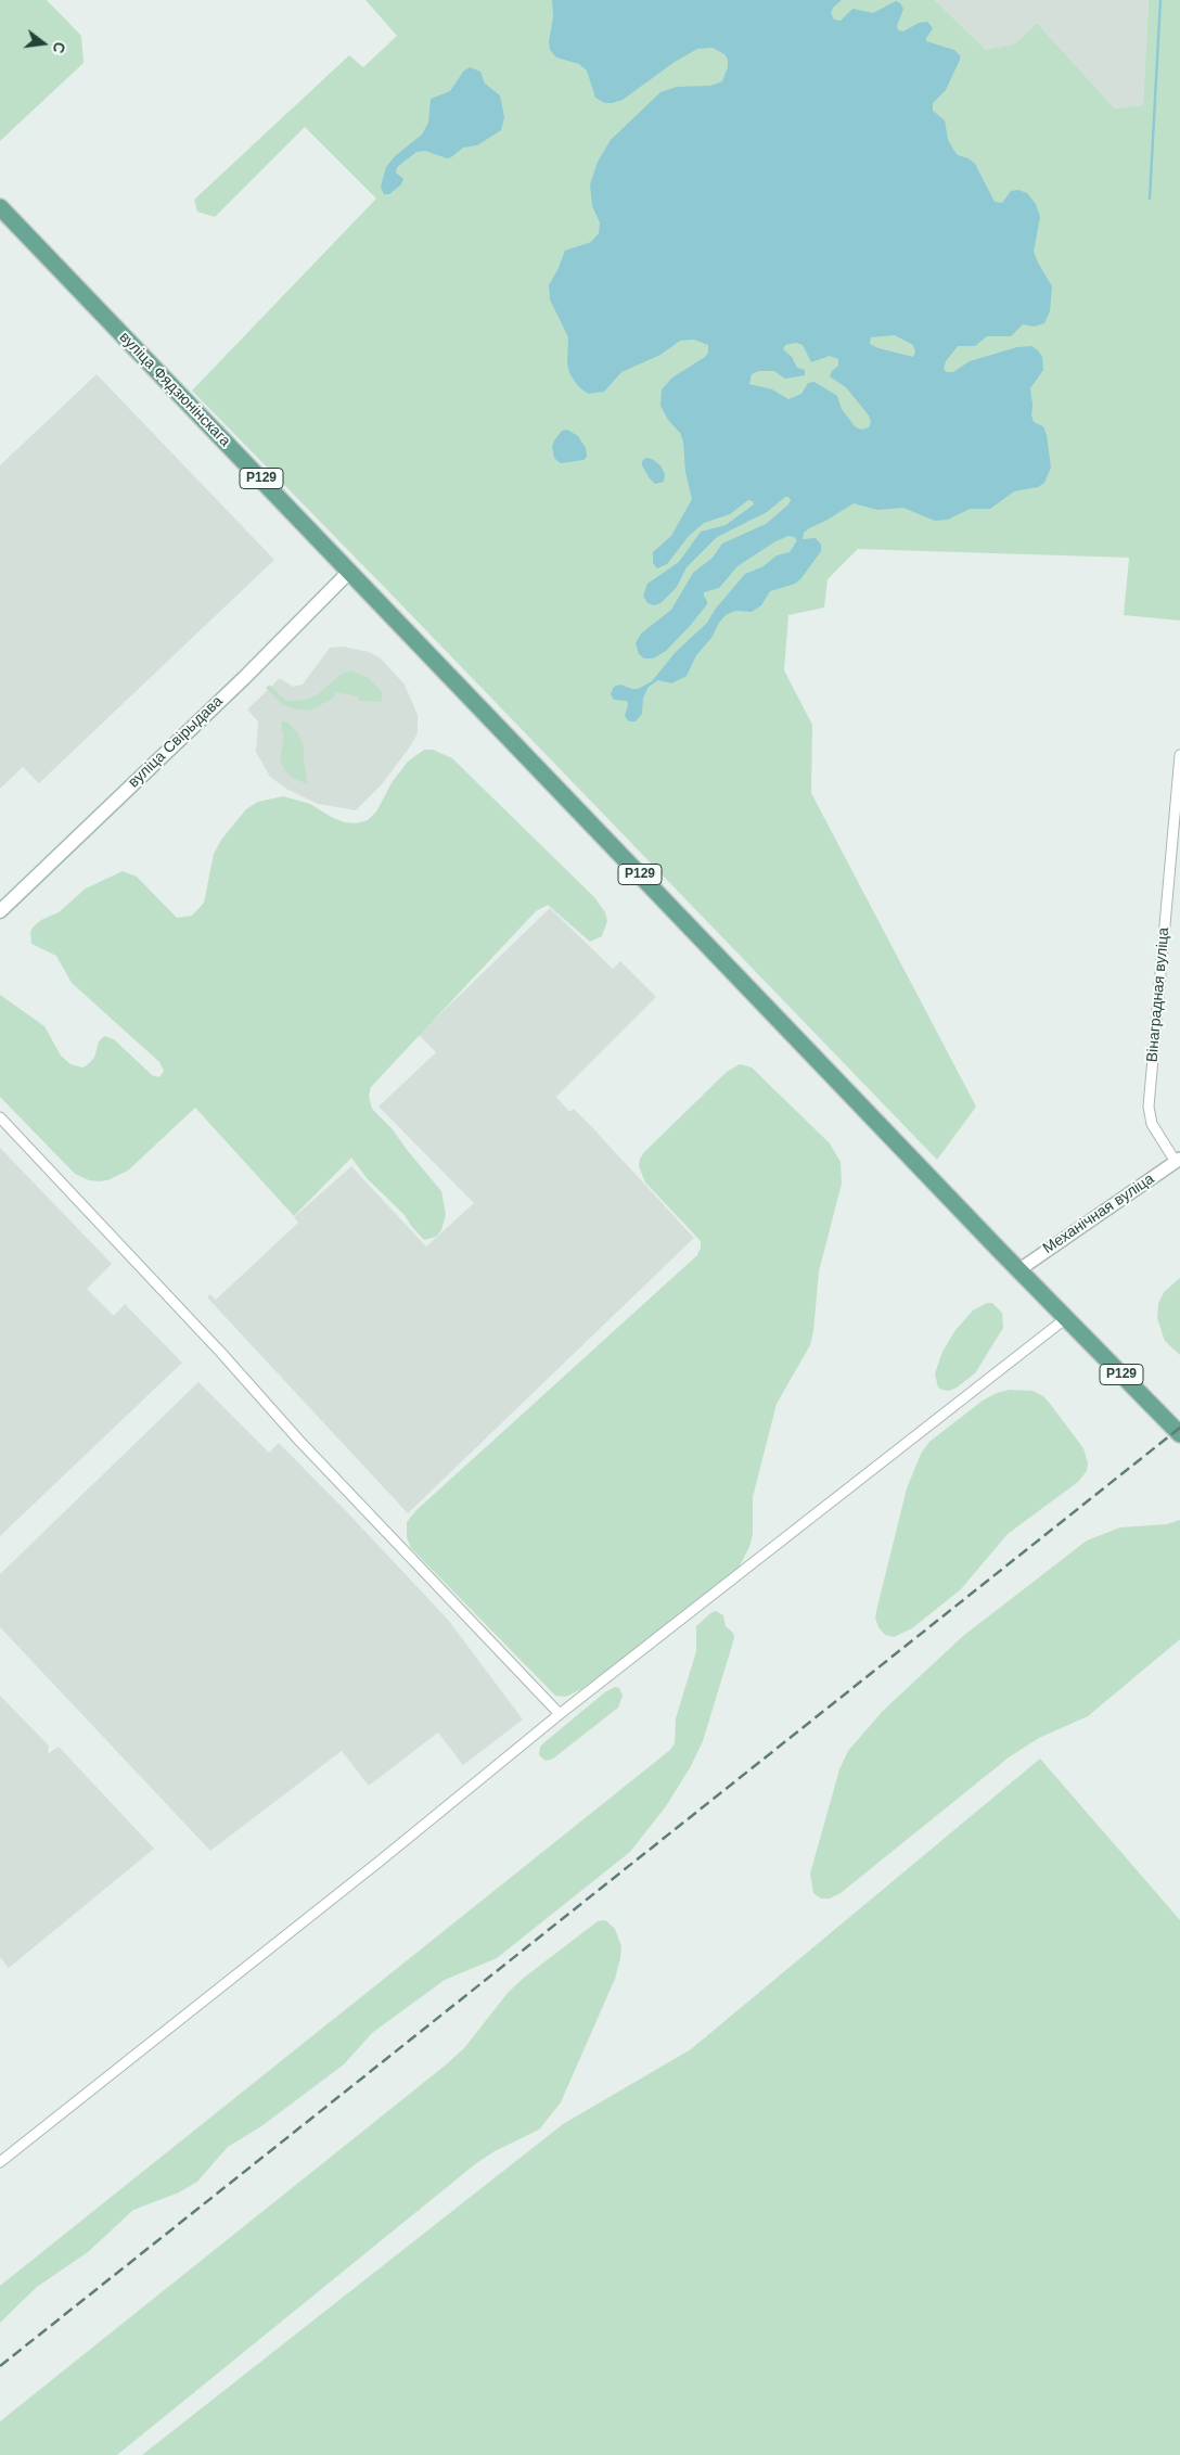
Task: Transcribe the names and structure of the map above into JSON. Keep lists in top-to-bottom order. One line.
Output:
{"streets":{"main road":["вуліца Фядзюнінскага","Р129","вуліца Свірыдава"],"street":["Вінаградная вуліца","Механічная вуліца"]},"crossings":[["вуліца Фядзюнінскага","Р129"],["вуліца Фядзюнінскага","вуліца Свірыдава"],["Р129","вуліца Свірыдава"],["Р129","Механічная вуліца"],["Вінаградная вуліца","Механічная вуліца"]],"north":"right"}
